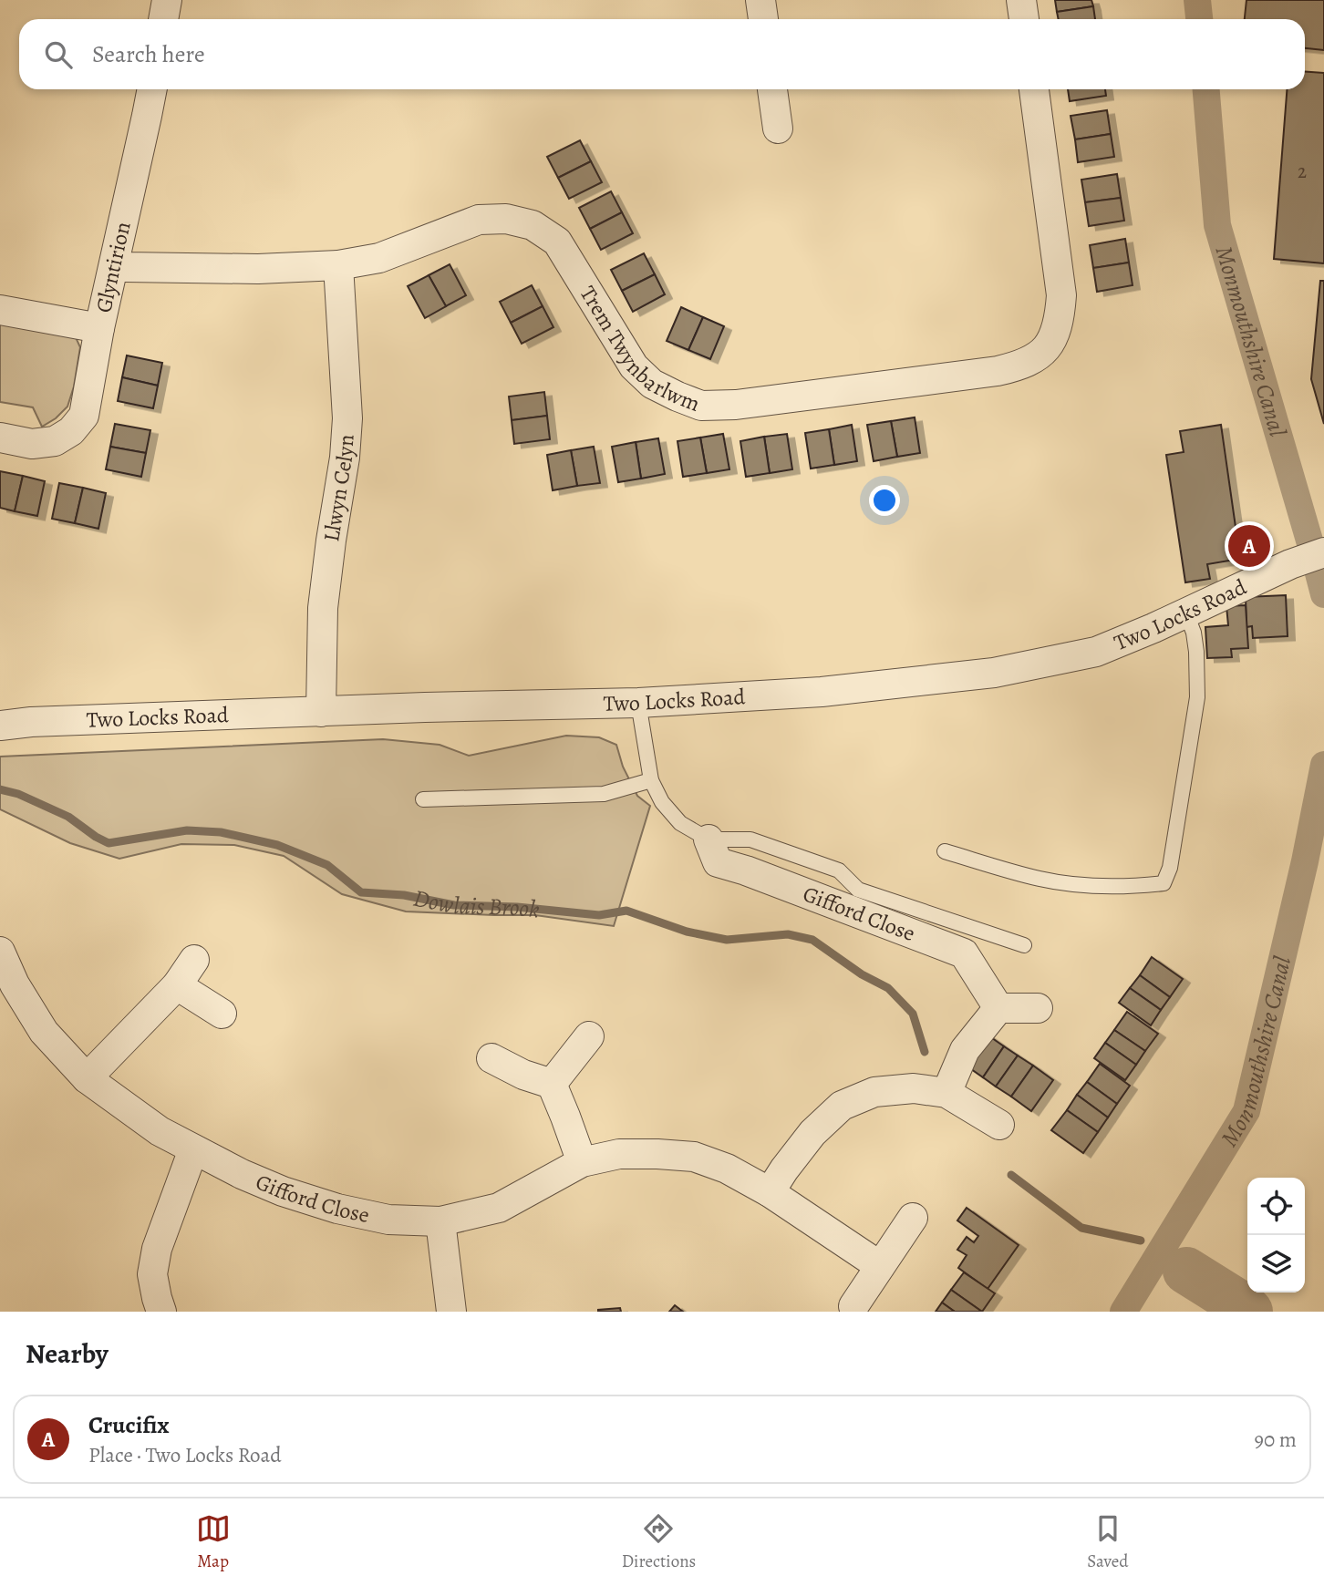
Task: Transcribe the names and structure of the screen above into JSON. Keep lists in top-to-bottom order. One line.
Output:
{"streets":{"street":["Glyntirion","Trem Twynbarlwm","Llwyn Celyn","Two Locks Road","Gifford Close"]},"crossings":[["Glyntirion","Trem Twynbarlwm"],["Trem Twynbarlwm","Llwyn Celyn"],["Llwyn Celyn","Two Locks Road"]],"water":["Monmouthshire Canal","Dowlais Brook"],"house_numbers":["2"],"page":{"search":"Search here","pins":"A","heading":"Nearby","list":[{"mark":"A","name":"Crucifix","note":"Place · Two Locks Road","value":"90 m"}],"nav":["Map","Directions","Saved"]}}
